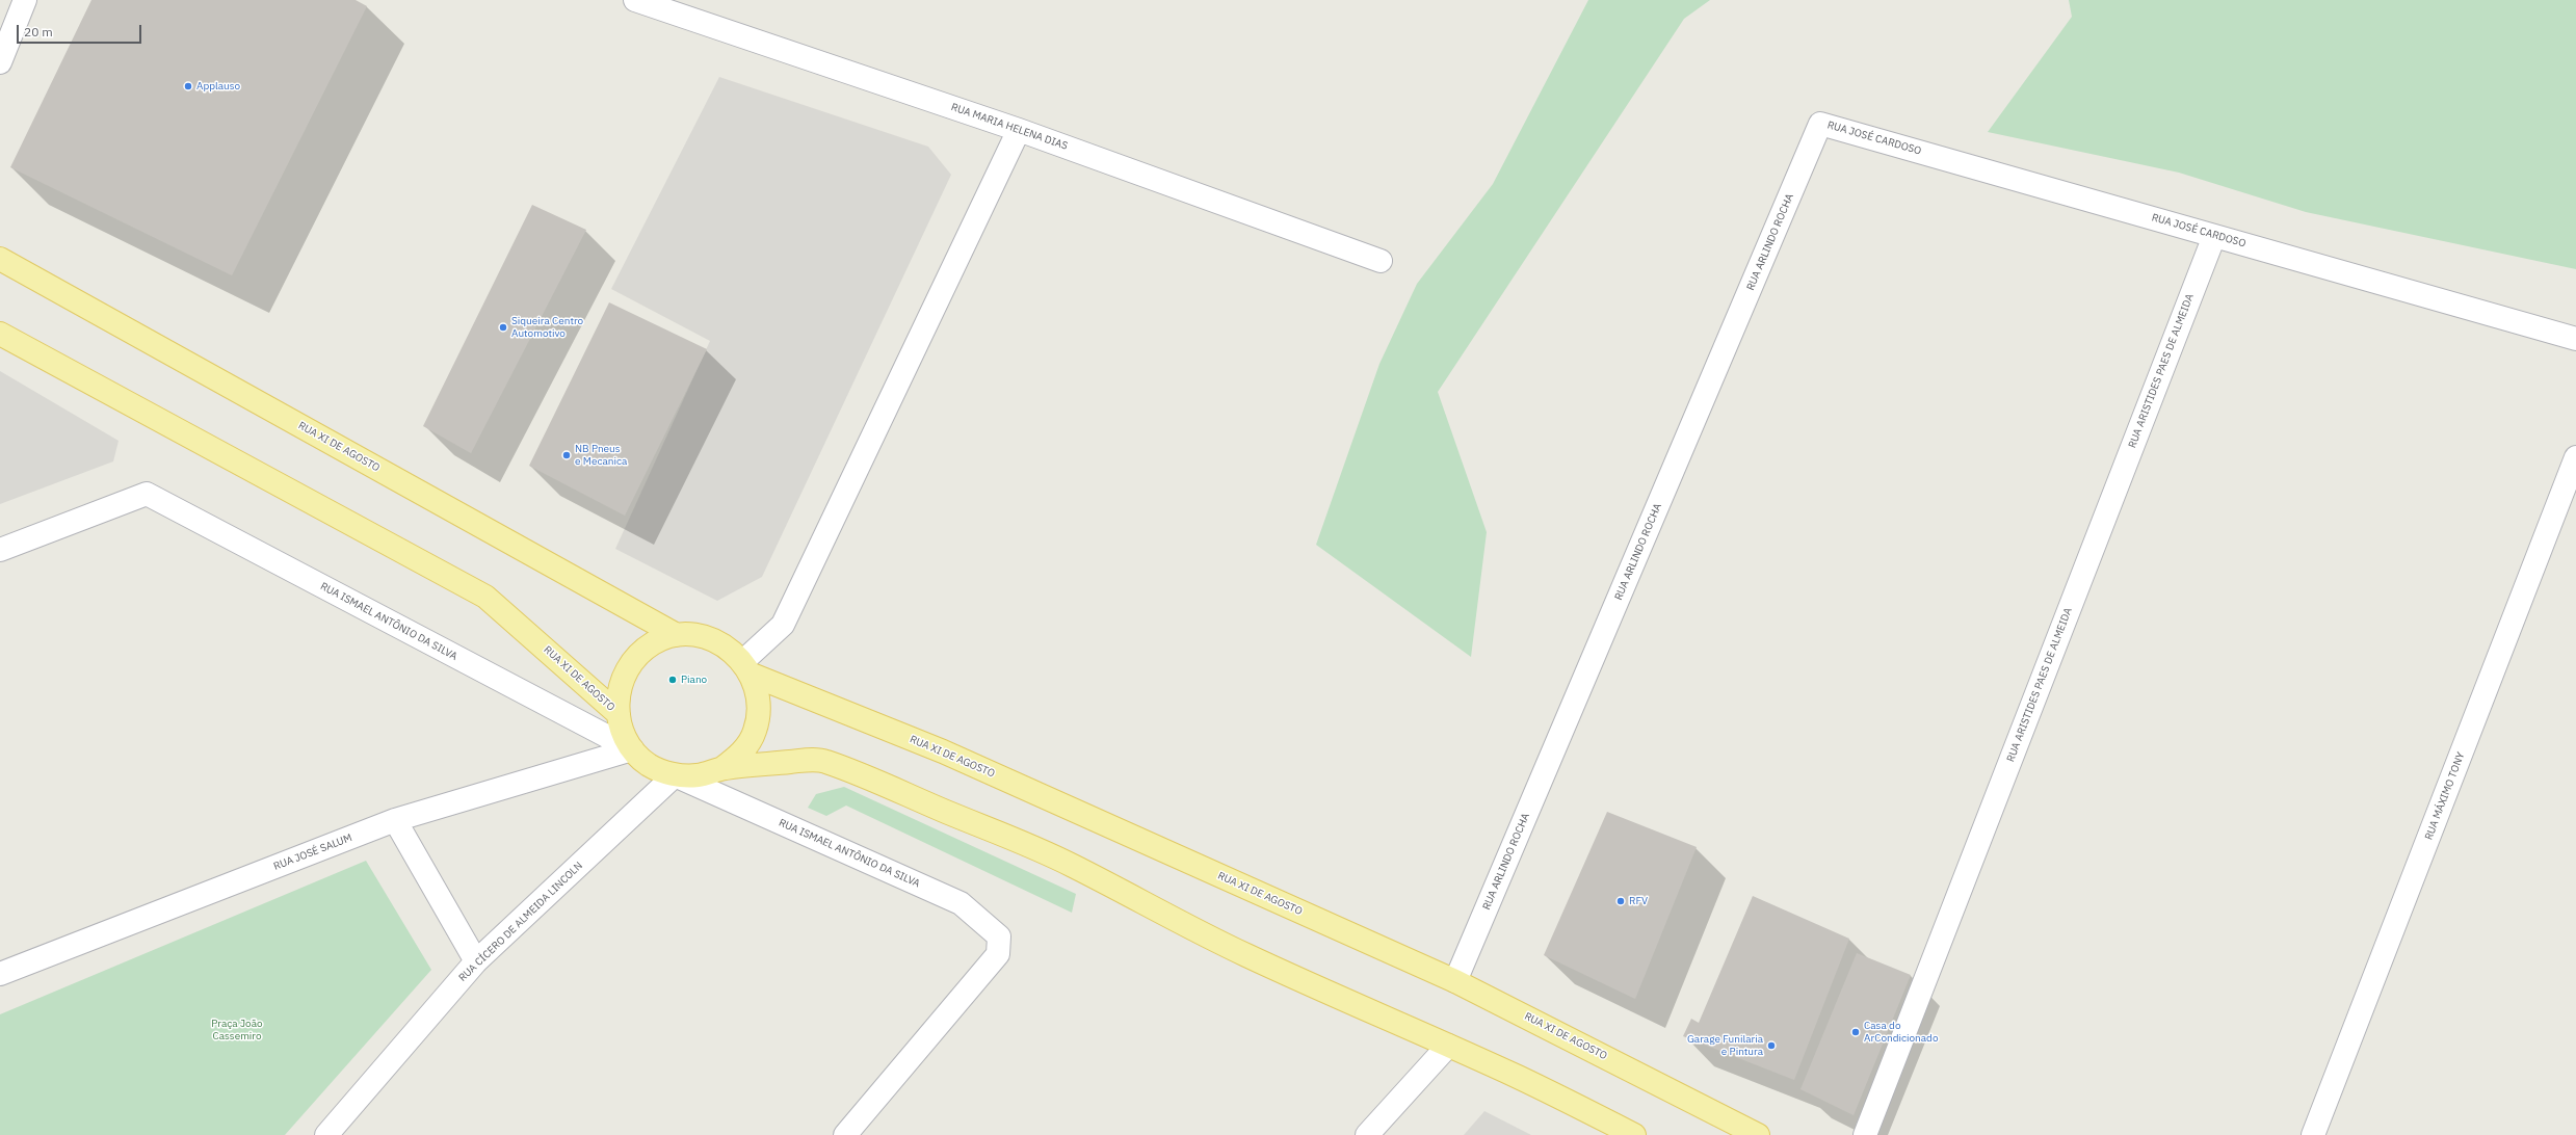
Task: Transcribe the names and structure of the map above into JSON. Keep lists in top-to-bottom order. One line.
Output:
{"streets":{"main road":["RUA XI DE AGOSTO"],"street":["RUA MARIA HELENA DIAS","RUA JOSÉ CARDOSO","RUA ARLINDO ROCHA","RUA ARISTIDES PAES DE ALMEIDA","RUA ISMAEL ANTÔNIO DA SILVA","RUA MÁXIMO TONY","RUA JOSÉ SALUM","RUA CÍCERO DE ALMEIDA LINCOLN"]},"crossings":[["RUA JOSÉ CARDOSO","RUA ARLINDO ROCHA"],["RUA JOSÉ CARDOSO","RUA ARISTIDES PAES DE ALMEIDA"],["RUA ARLINDO ROCHA","RUA XI DE AGOSTO"],["RUA XI DE AGOSTO","RUA ISMAEL ANTÔNIO DA SILVA"],["RUA XI DE AGOSTO","RUA JOSÉ SALUM"],["RUA XI DE AGOSTO","RUA CÍCERO DE ALMEIDA LINCOLN"],["RUA ISMAEL ANTÔNIO DA SILVA","RUA JOSÉ SALUM"],["RUA ISMAEL ANTÔNIO DA SILVA","RUA CÍCERO DE ALMEIDA LINCOLN"],["RUA JOSÉ SALUM","RUA CÍCERO DE ALMEIDA LINCOLN"]],"parks":["Praça João Cassemiro"],"places":["Applauso","Siqueira Centro Automotivo","NB Pneus e Mecanica","Piano","RFV","Casa do ArCondicionado","Garage Funilaria e Pintura"],"scale_bar":"20 m"}
